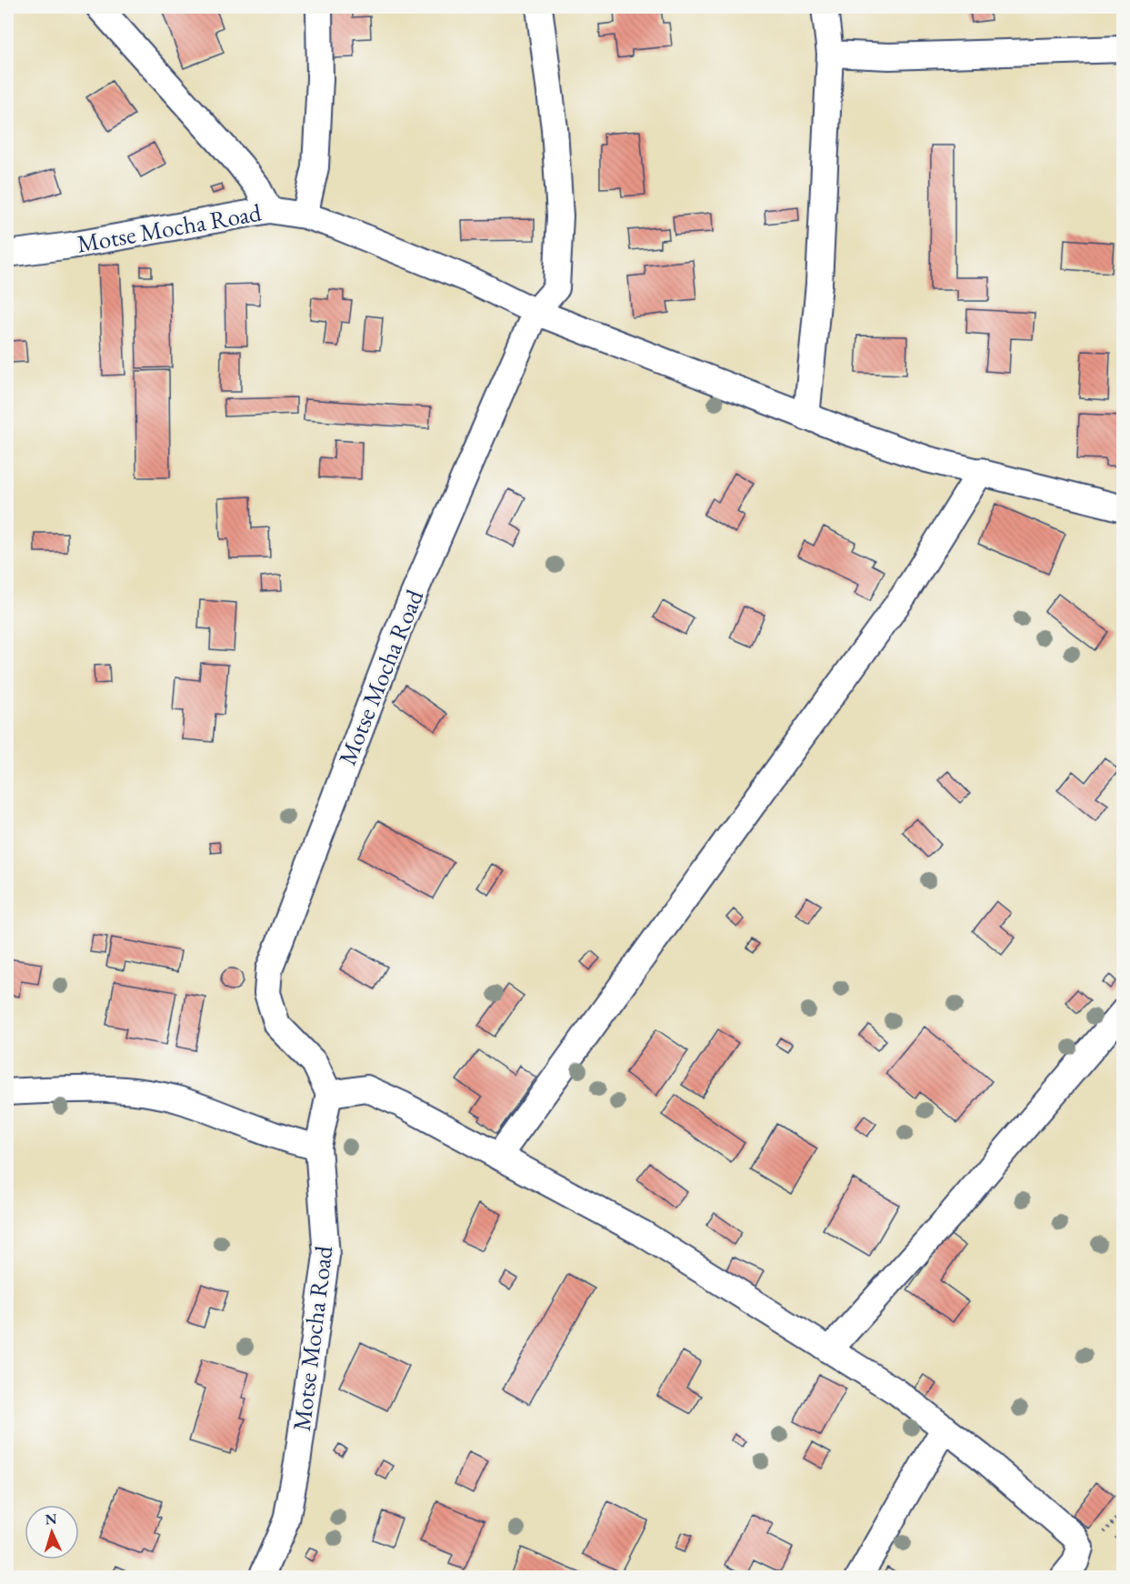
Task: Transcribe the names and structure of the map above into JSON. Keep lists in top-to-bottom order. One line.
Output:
{"streets":{"street":["Motse Mocha Road"]},"north":"top"}
